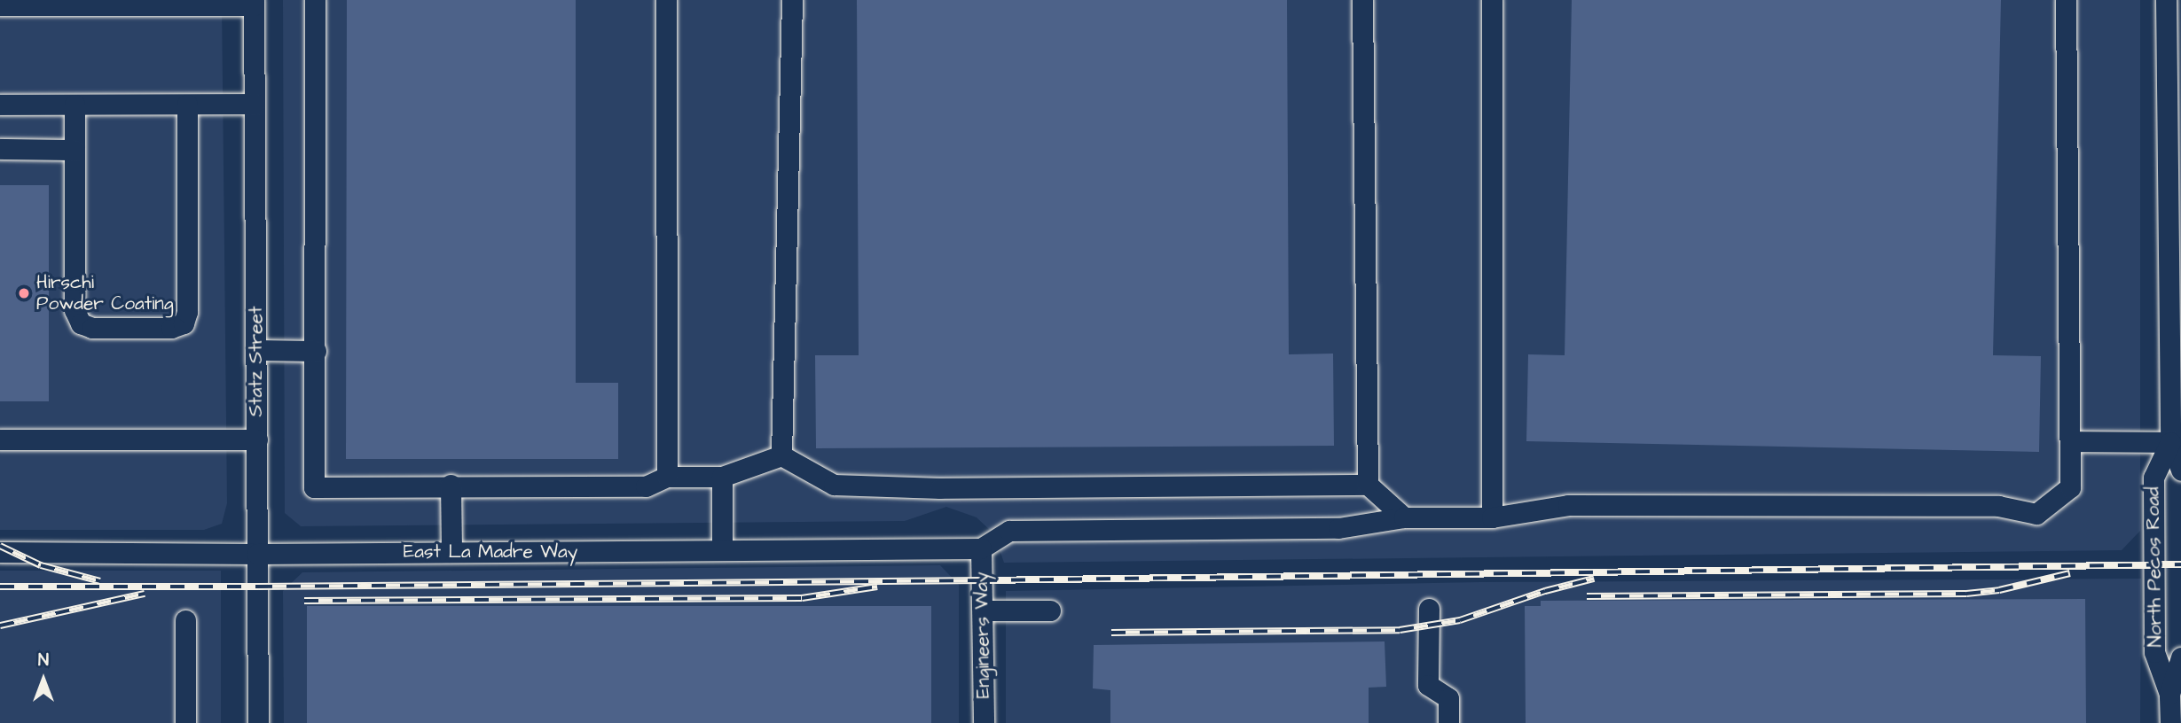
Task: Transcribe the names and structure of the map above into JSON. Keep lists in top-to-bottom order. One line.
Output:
{"streets":{"street":["Statz Street","East La Madre Way","North Pecos Road","Engineers Way"]},"crossings":[["Statz Street","East La Madre Way"],["East La Madre Way","Engineers Way"]],"places":["Hirschi Powder Coating"],"north":"top"}
